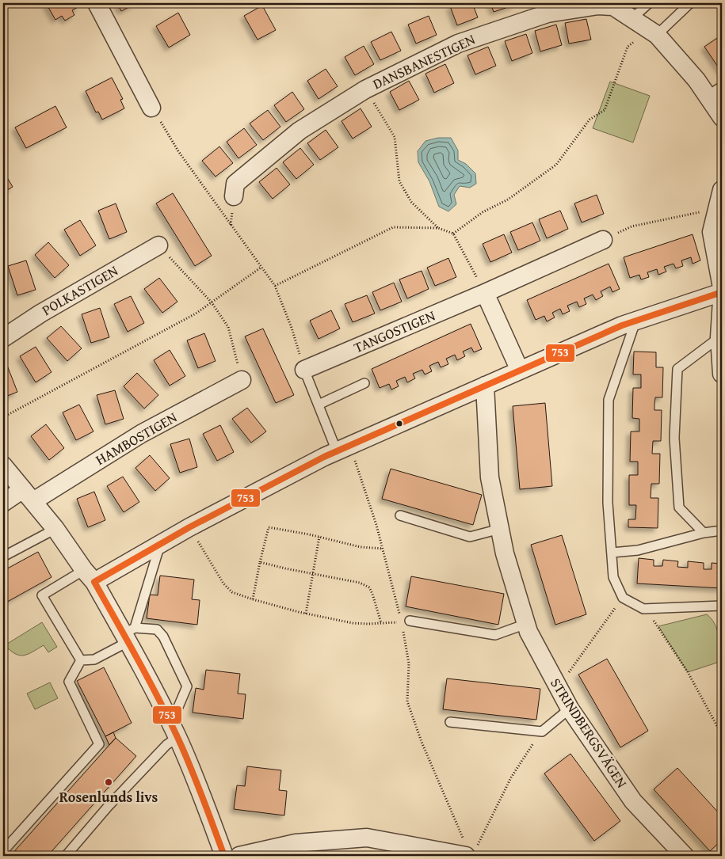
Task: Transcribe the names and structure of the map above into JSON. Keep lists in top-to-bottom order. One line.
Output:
{"streets":{"street":["DANSBANESTIGEN","POLKASTIGEN","TANGOSTIGEN","HAMBOSTIGEN","STRINDBERGSVÄGEN"]},"places":["Rosenlunds livs"],"lines":["transit line 753"]}
